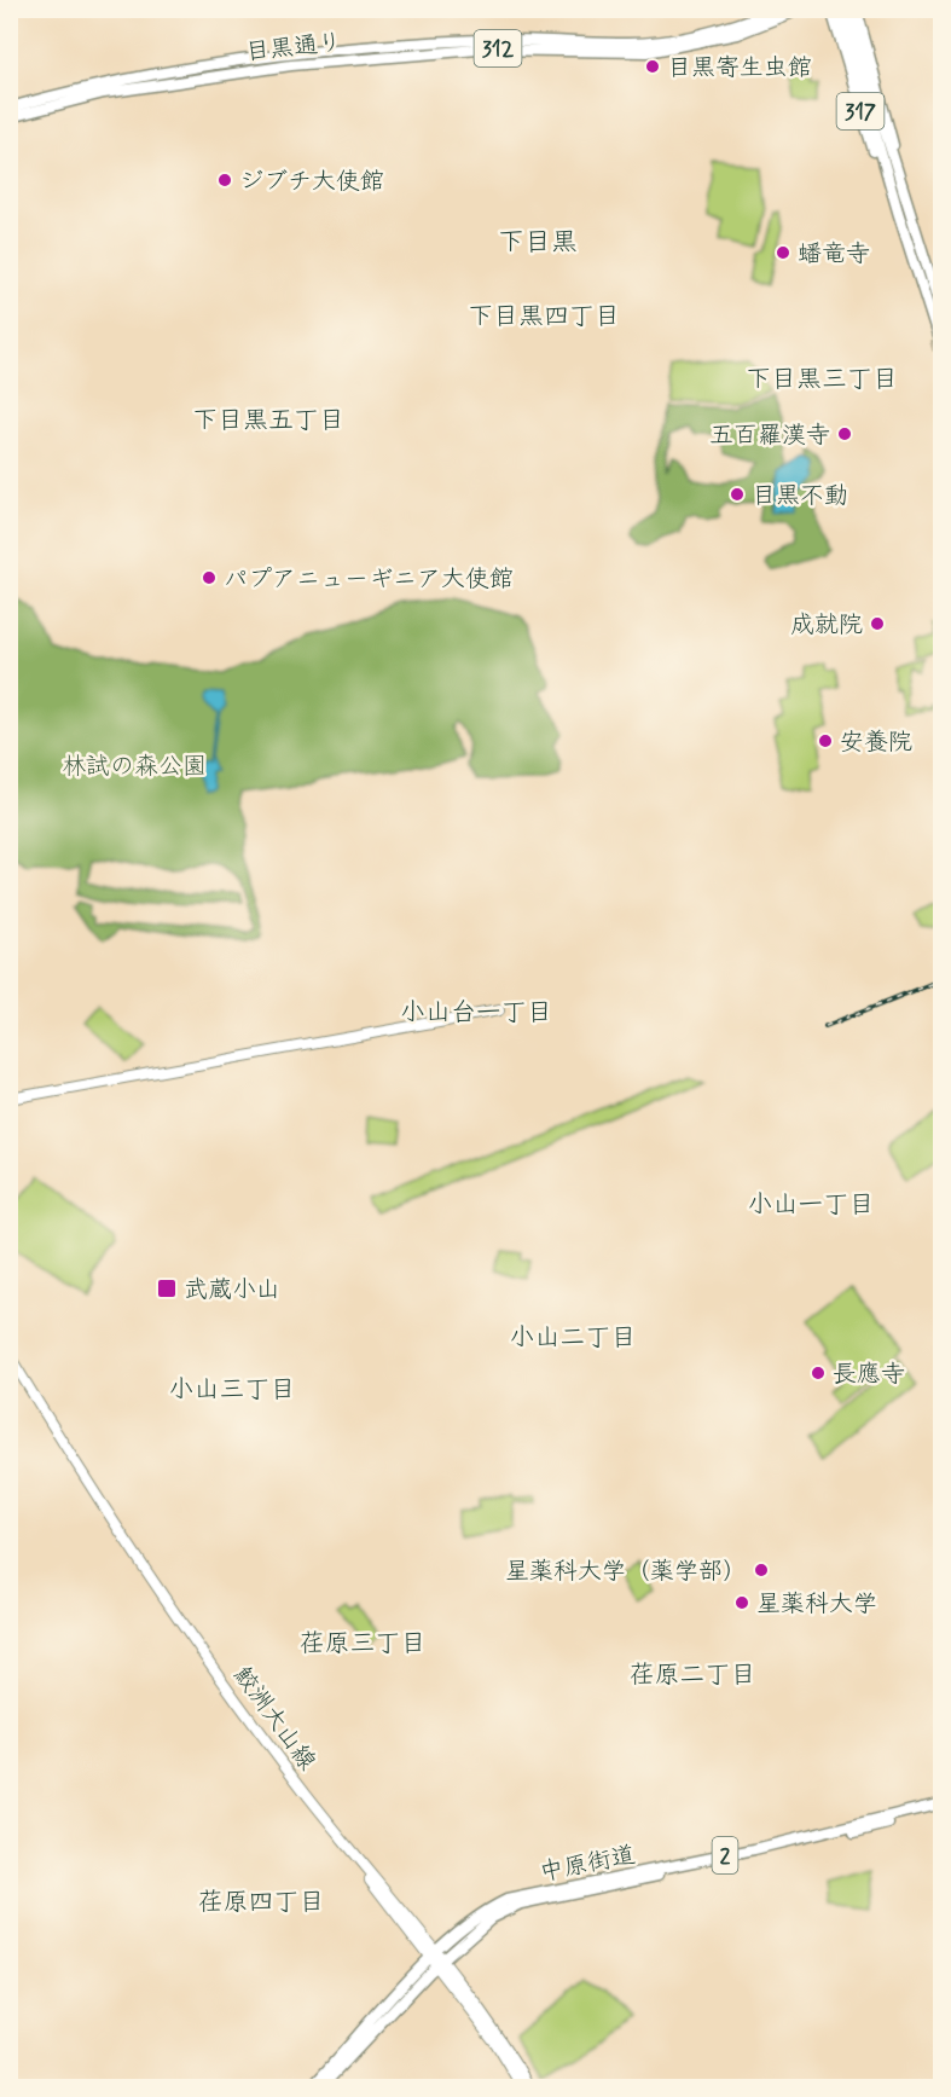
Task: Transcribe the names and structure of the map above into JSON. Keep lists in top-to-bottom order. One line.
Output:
{"streets":{"main road":["目黒通り","312","317","鮫洲大山線","2","中原街道"]},"crossings":[["鮫洲大山線","中原街道"]],"districts":["下目黒","下目黒四丁目","下目黒三丁目","下目黒五丁目","小山台一丁目","小山一丁目","小山二丁目","小山三丁目","荏原三丁目","荏原二丁目","荏原四丁目"],"parks":["林試の森公園"],"places":{"other":["目黒寄生虫館","ジブチ大使館","蟠竜寺","五百羅漢寺","目黒不動","パプアニューギニア大使館","成就院","安養院","長應寺","星薬科大学（薬学部）","星薬科大学"],"transit":["武蔵小山"]}}
